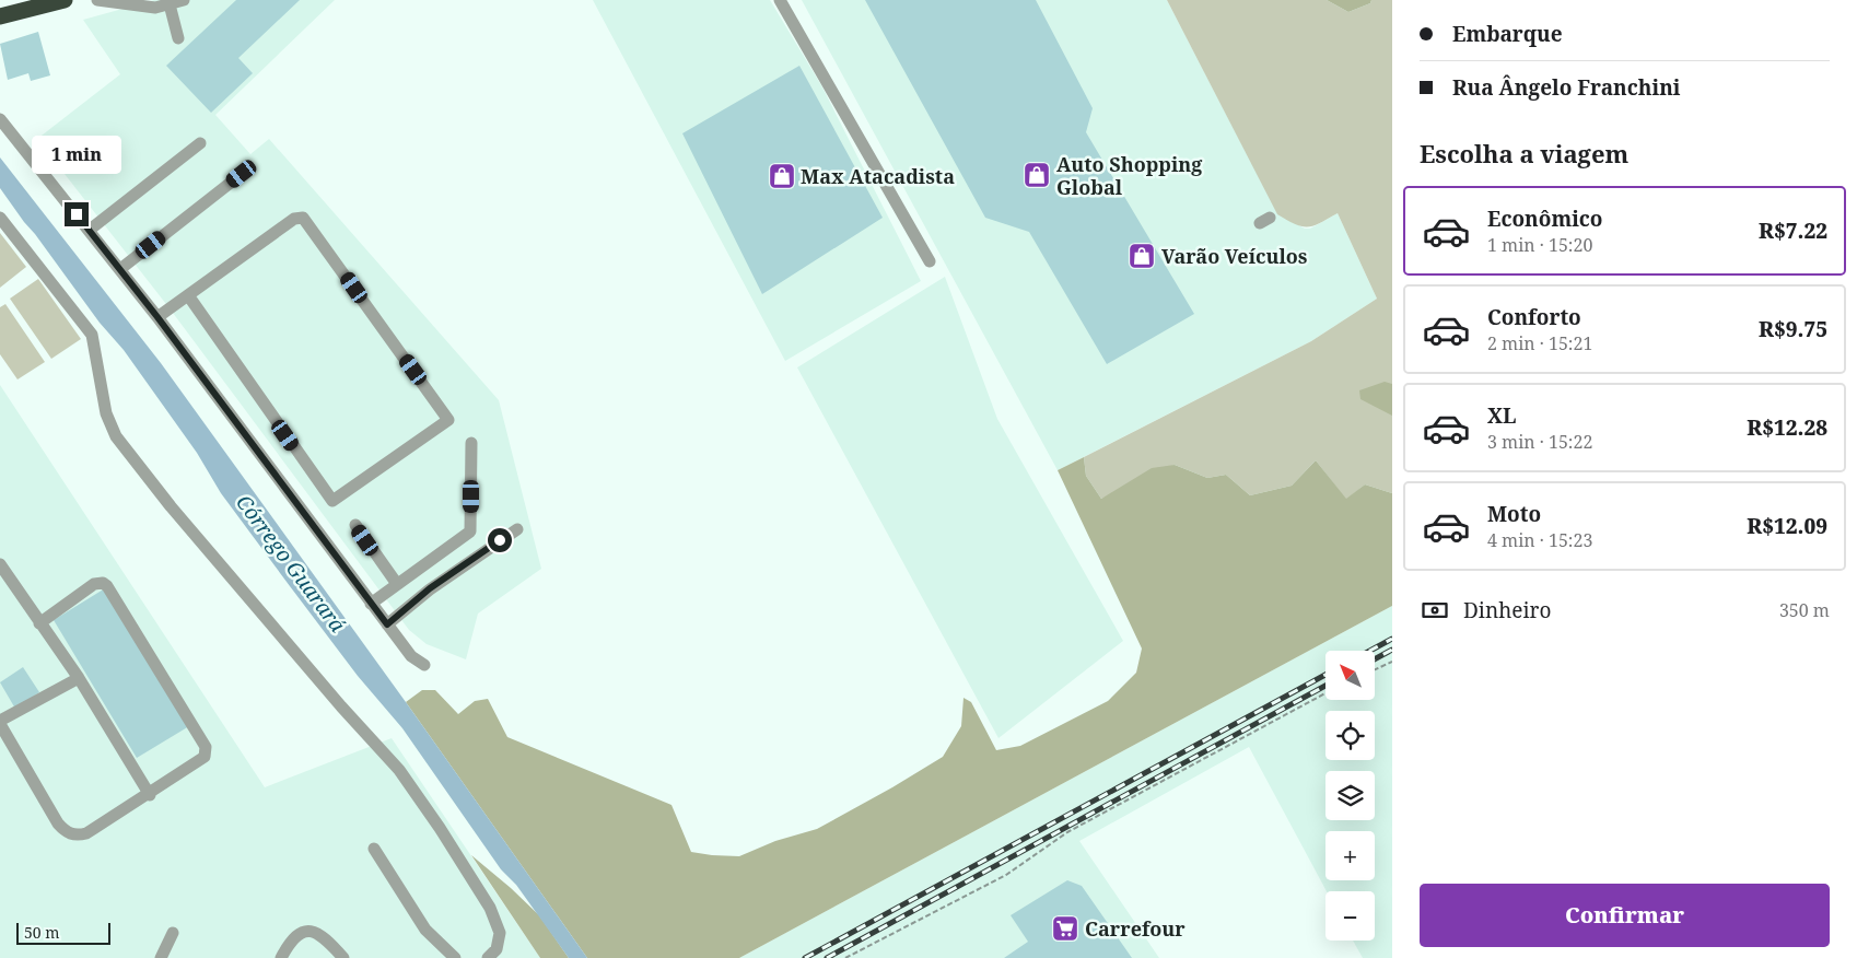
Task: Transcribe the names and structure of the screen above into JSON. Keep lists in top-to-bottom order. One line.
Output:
{"water":["Córrego Guarará"],"places":{"shop":["Auto Shopping Global","Max Atacadista","Varão Veículos"],"supermarket":["Carrefour"]},"scale_bar":"50 m","north":"top left","page":{"banner":["Embarque","Rua Ângelo Franchini"],"heading":"Escolha a viagem","bubble":"1 min","list":[{"name":"Econômico","note":"1 min · 15:20","value":"R$7.22"},{"name":"Conforto","note":"2 min · 15:21","value":"R$9.75"},{"name":"XL","note":"3 min · 15:22","value":"R$12.28"},{"name":"Moto","note":"4 min · 15:23","value":"R$12.09"}],"pay":["Dinheiro","350 m"],"map_buttons":["+","−"],"buttons":"Confirmar","scale":"50 m"}}
